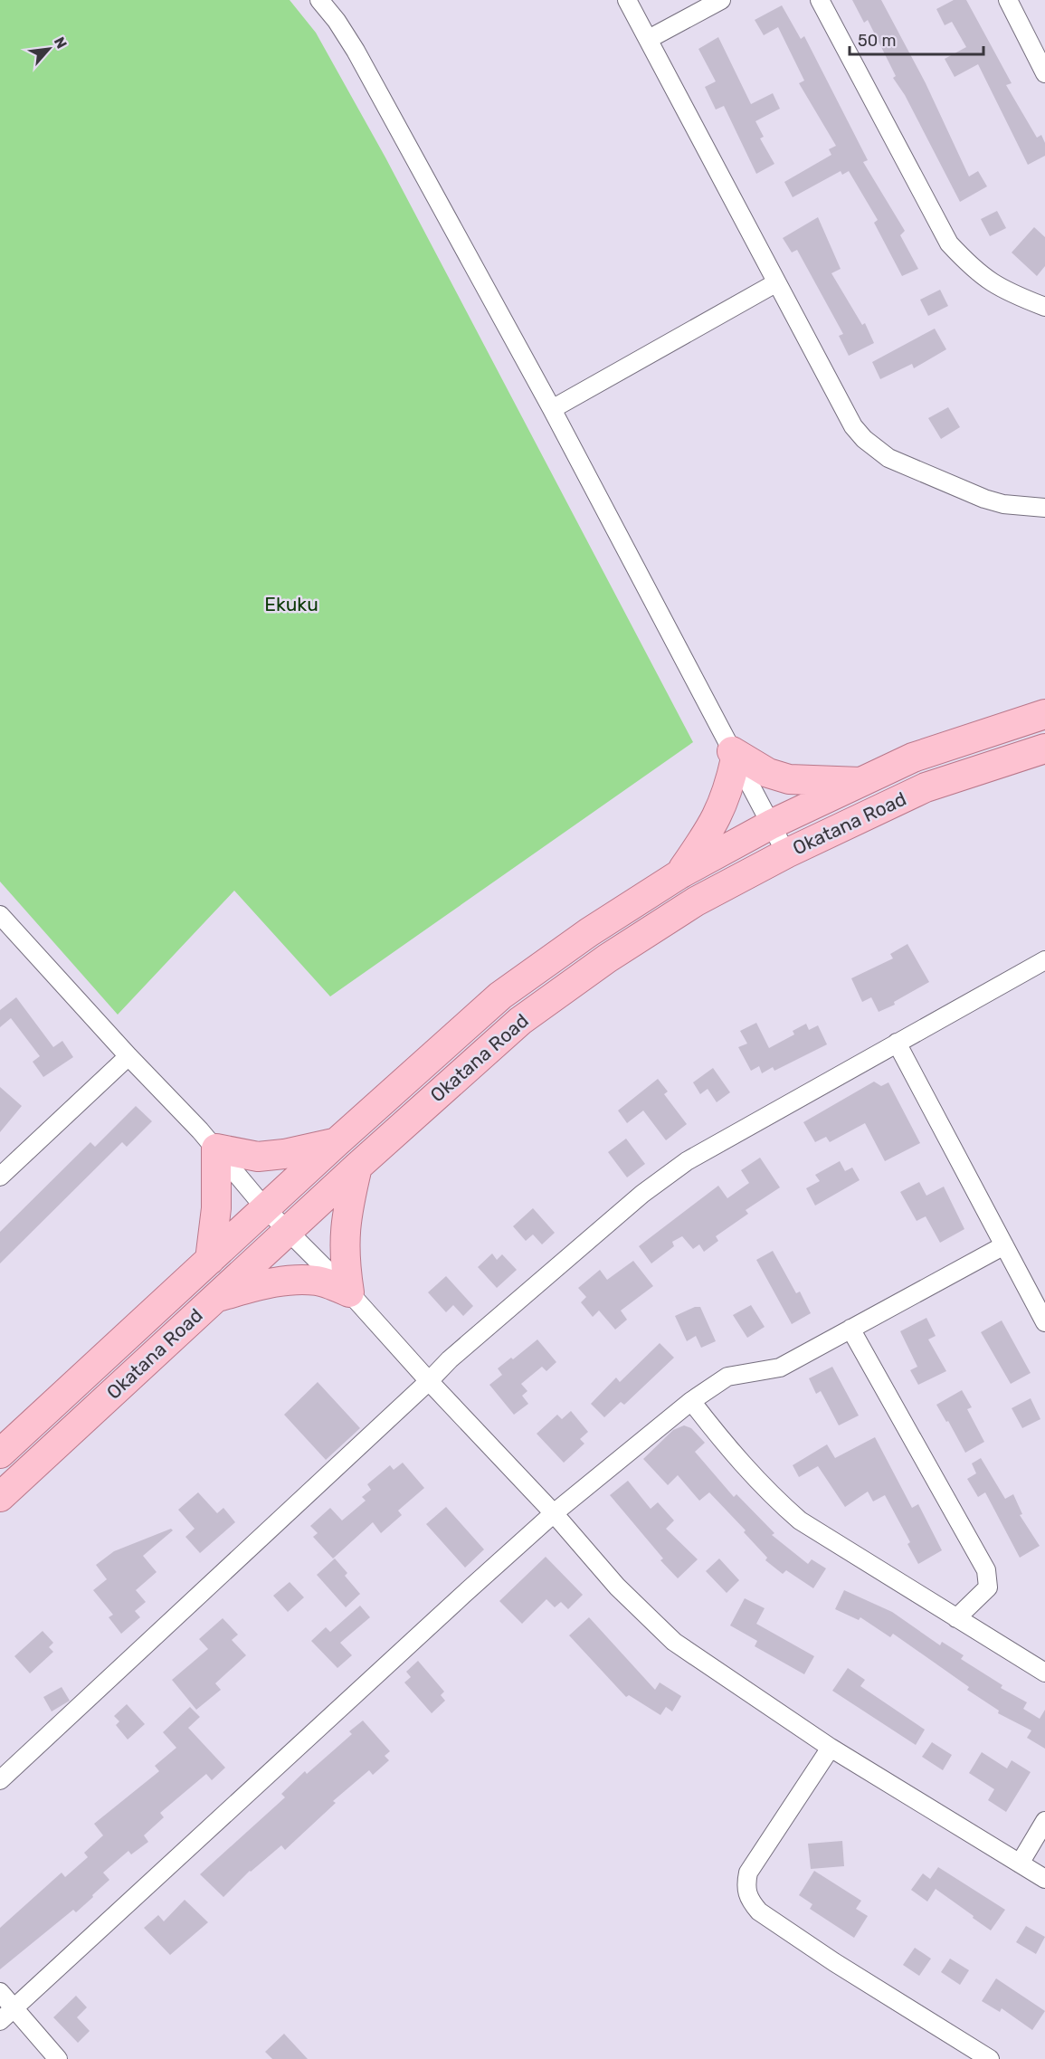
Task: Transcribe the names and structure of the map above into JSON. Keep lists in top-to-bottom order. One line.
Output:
{"streets":{"main road":["Okatana Road"]},"parks":["Ekuku"],"scale_bar":"50 m","north":"top right"}
